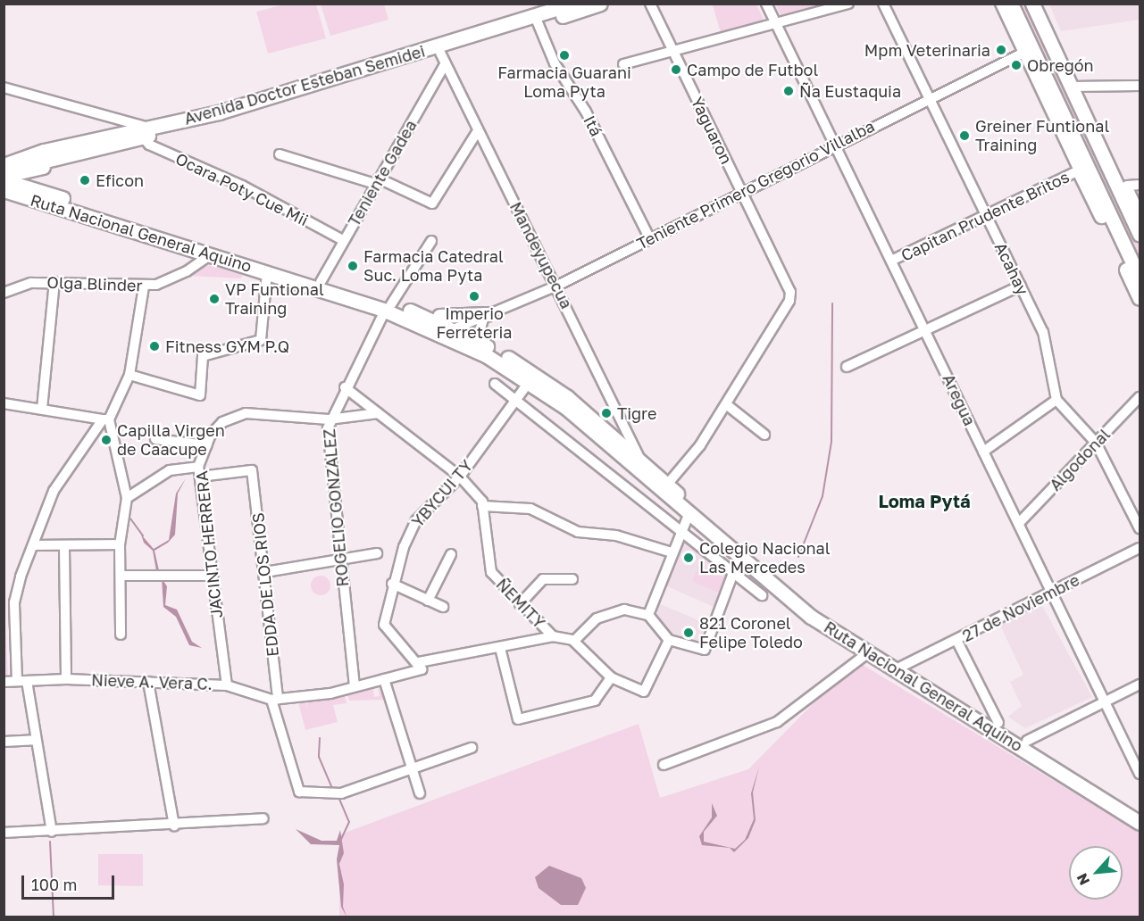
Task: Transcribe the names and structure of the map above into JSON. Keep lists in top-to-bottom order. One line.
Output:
{"streets":{"highway":["Avenida Doctor Esteban Semidei","Ruta Nacional General Aquino"],"street":["Itá","Yaguaron","Teniente Gadea","Teniente Primero Gregorio Villalba","Ocara Poty Cue Mii","Capitan Prudente Britos","Mandeyupecua","Acahay","Olga Blinder","Aregua","Algodonal","YBYCUI TY","ROGELIO GONZALEZ","JACINTO HERRERA","EDDA DE LOS RIOS","ÑEMITY","27 de Noviembre","Nieve A. Vera C."]},"crossings":[["Avenida Doctor Esteban Semidei","Itá"],["Avenida Doctor Esteban Semidei","Teniente Gadea"],["Avenida Doctor Esteban Semidei","Ocara Poty Cue Mii"],["Avenida Doctor Esteban Semidei","Mandeyupecua"],["Itá","Teniente Primero Gregorio Villalba"],["Yaguaron","Teniente Primero Gregorio Villalba"],["Teniente Gadea","Ocara Poty Cue Mii"],["Teniente Gadea","Ruta Nacional General Aquino"],["Teniente Gadea","Mandeyupecua"],["Teniente Primero Gregorio Villalba","Mandeyupecua"],["Teniente Primero Gregorio Villalba","Acahay"],["Teniente Primero Gregorio Villalba","Aregua"],["Capitan Prudente Britos","Acahay"],["Capitan Prudente Britos","Aregua"],["Ruta Nacional General Aquino","Mandeyupecua"],["Ruta Nacional General Aquino","Olga Blinder"],["Ruta Nacional General Aquino","YBYCUI TY"],["Ruta Nacional General Aquino","ROGELIO GONZALEZ"],["Ruta Nacional General Aquino","27 de Noviembre"],["Aregua","Algodonal"],["Aregua","27 de Noviembre"],["YBYCUI TY","Nieve A. Vera C."],["ROGELIO GONZALEZ","JACINTO HERRERA"],["ROGELIO GONZALEZ","Nieve A. Vera C."],["JACINTO HERRERA","EDDA DE LOS RIOS"],["JACINTO HERRERA","Nieve A. Vera C."],["EDDA DE LOS RIOS","Nieve A. Vera C."],["ÑEMITY","Nieve A. Vera C."]],"districts":["Loma Pytá"],"places":["Mpm Veterinaria","Farmacia Guarani Loma Pyta","Obregón","Campo de Futbol","Ña Eustaquia","Greiner Funtional Training","Eficon","Farmacia Catedral Suc. Loma Pyta","Imperio Ferreteria","VP Funtional Training","Fitness GYM P.Q","Tigre","Capilla Virgen de Caacupe","Colegio Nacional Las Mercedes","821 Coronel Felipe Toledo"],"scale_bar":"100 m","north":"bottom left"}
